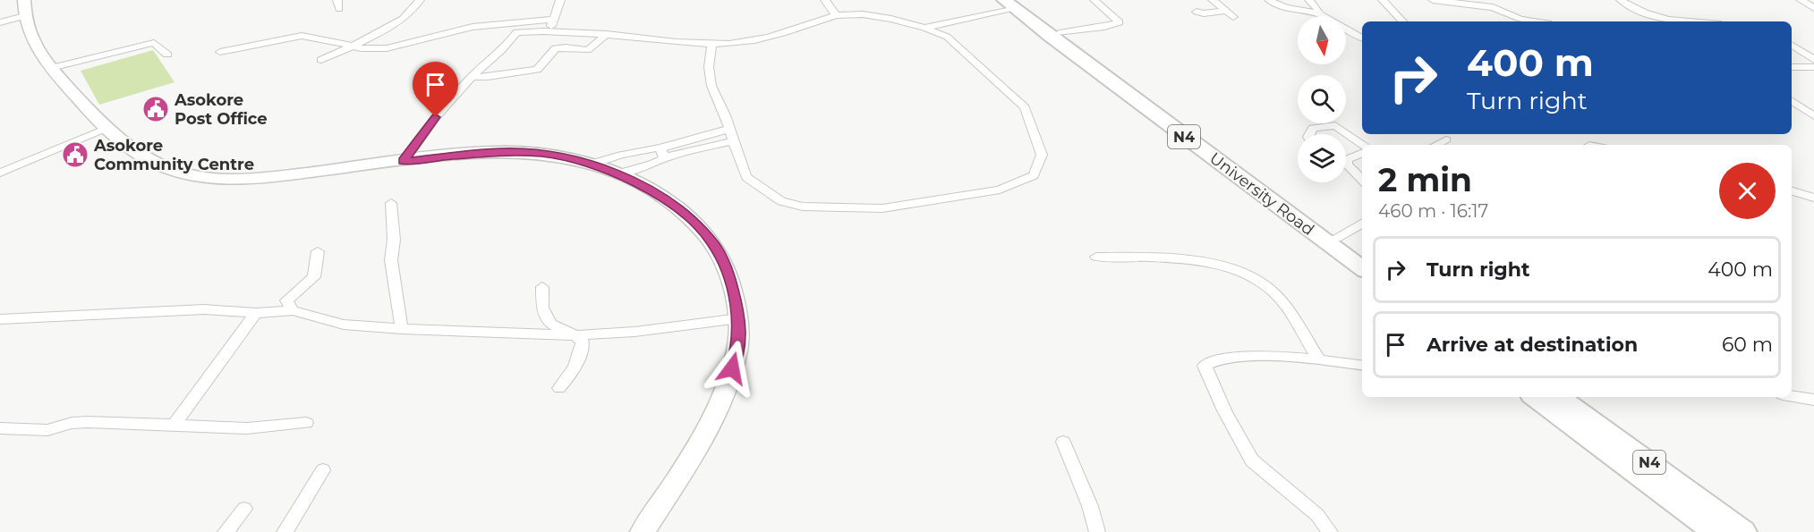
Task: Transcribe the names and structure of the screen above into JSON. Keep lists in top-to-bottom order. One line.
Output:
{"streets":{"highway":["N4","University Road"]},"places":{"public building":["Asokore Post Office","Asokore Community Centre"]},"north":"bottom","page":{"turn":["400 m","Turn right"],"heading":["2 min","460 m · 16:17"],"list":[{"name":"Turn right","value":"400 m"},{"name":"Arrive at destination","value":"60 m"}]}}
